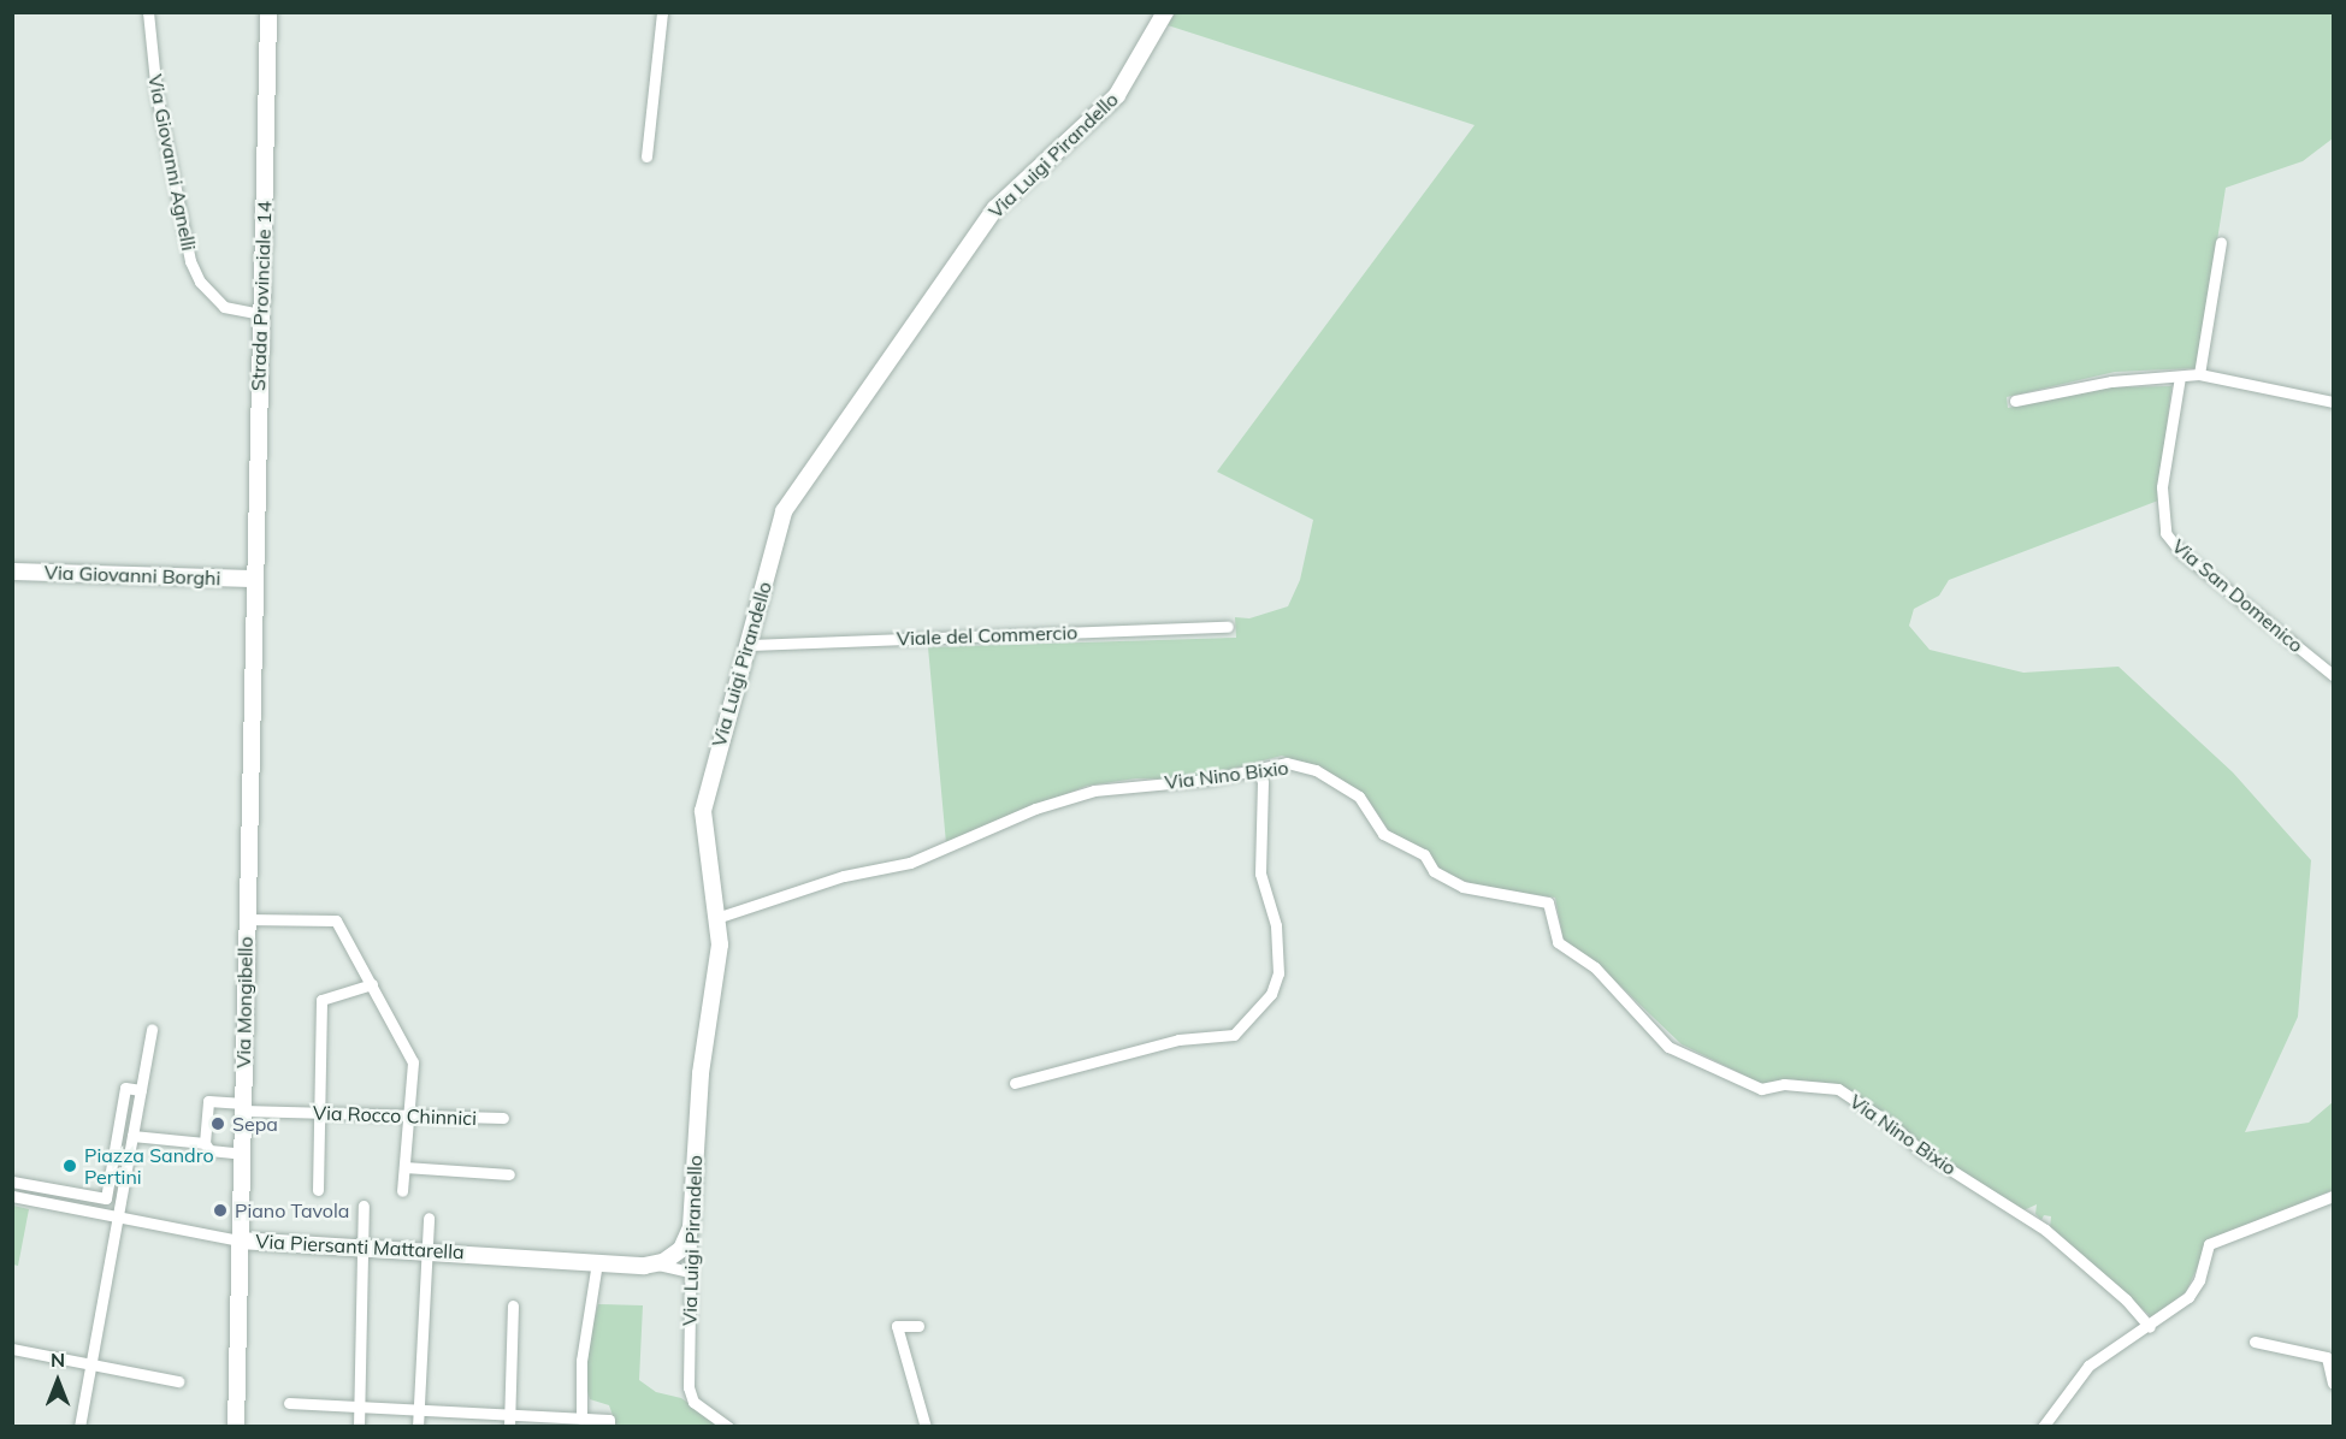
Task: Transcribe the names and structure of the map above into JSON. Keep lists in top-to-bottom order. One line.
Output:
{"streets":{"street":["Via Luigi Pirandello","Via Giovanni Agnelli","Strada Provinciale 14","Via Giovanni Borghi","Via San Domenico","Viale del Commercio","Via Nino Bixio","Via Mongibello","Via Rocco Chinnici","Via Piersanti Mattarella"]},"crossings":[["Via Luigi Pirandello","Viale del Commercio"],["Via Luigi Pirandello","Via Nino Bixio"],["Via Giovanni Agnelli","Strada Provinciale 14"],["Strada Provinciale 14","Via Giovanni Borghi"],["Strada Provinciale 14","Via Mongibello"],["Via Giovanni Borghi","Via Mongibello"],["Via Mongibello","Via Rocco Chinnici"],["Via Mongibello","Via Piersanti Mattarella"]],"places":["Sepa","Piazza Sandro Pertini","Piano Tavola"],"north":"top"}
